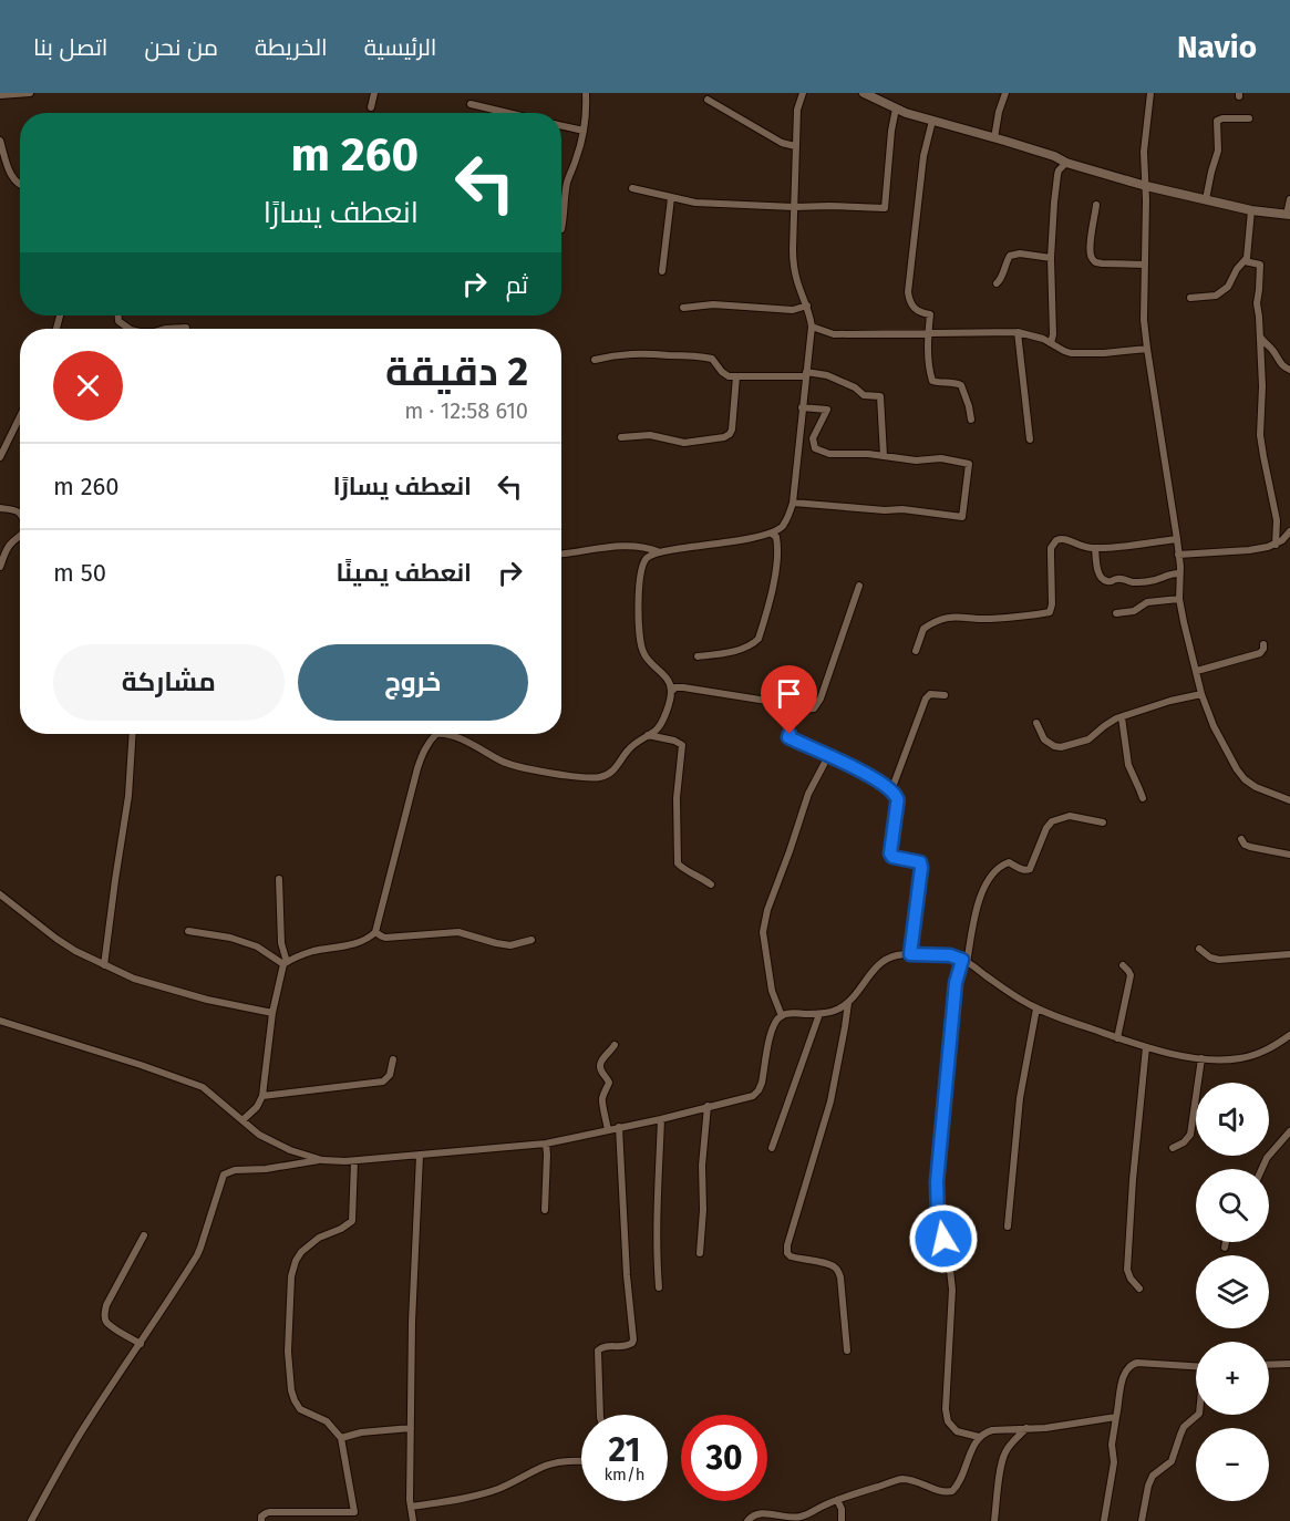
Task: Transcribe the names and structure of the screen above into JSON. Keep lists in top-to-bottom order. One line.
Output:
{"page":{"header":"Navio","nav":["الرئيسية","الخريطة","من نحن","اتصل بنا"],"turn":["260 m","انعطف يسارًا"],"then":"ثم","heading":["2 دقيقة","610 m · 12:58"],"list":[{"name":"انعطف يسارًا","value":"260 m"},{"name":"انعطف يمينًا","value":"50 m"}],"buttons":["خروج","مشاركة"],"map_buttons":["+","−"],"speed":"21 km/h","limit":"30"}}
